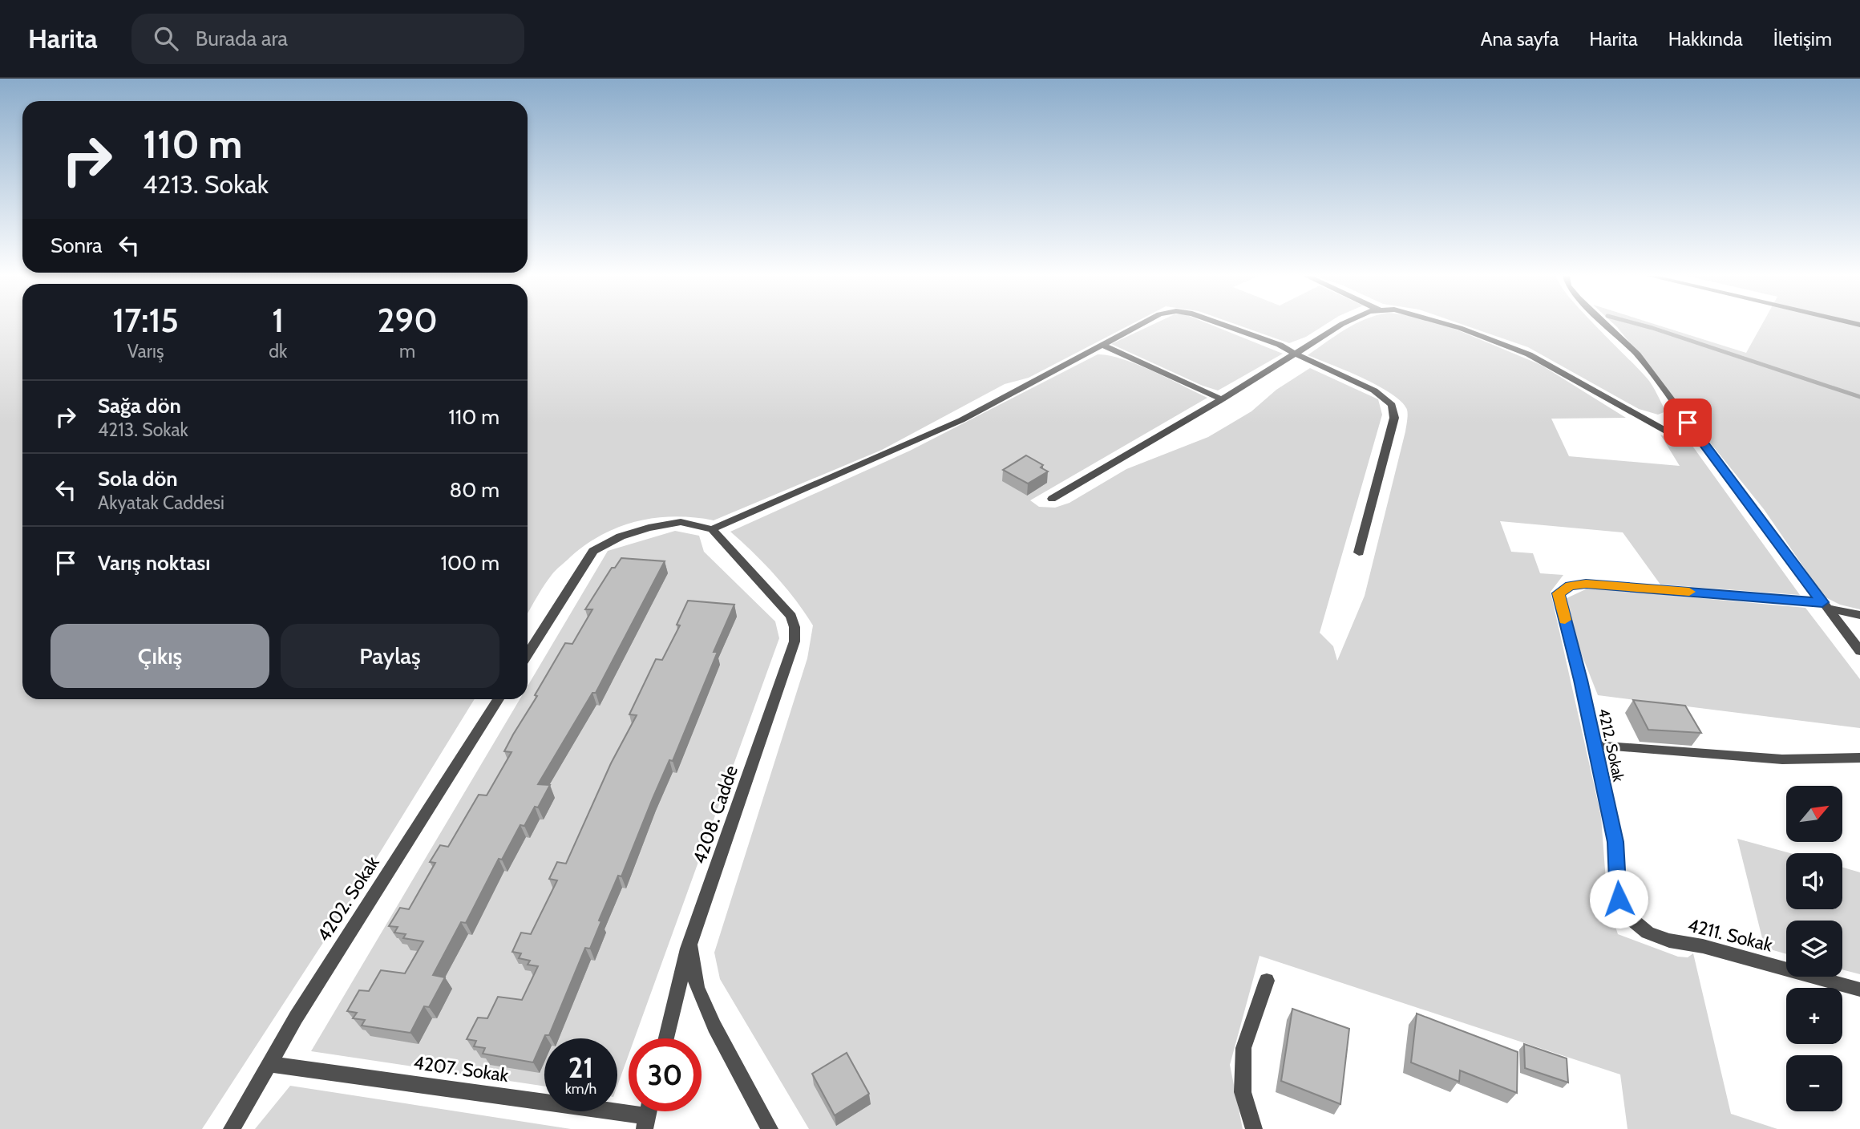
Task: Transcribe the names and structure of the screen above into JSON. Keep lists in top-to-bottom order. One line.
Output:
{"streets":{"street":["4212. Sokak","4208. Cadde","4202. Sokak","4211. Sokak","4207. Sokak"]},"crossings":[["4212. Sokak","4211. Sokak"],["4202. Sokak","4207. Sokak"]],"north":"top right","page":{"header":"Harita","search":"Burada ara","nav":["Ana sayfa","Harita","Hakkında","İletişim"],"turn":["110 m","4213. Sokak"],"then":"Sonra","eta":["17:15","Varış","1","dk","290","m"],"list":[{"name":"Sağa dön","note":"4213. Sokak","value":"110 m"},{"name":"Sola dön","note":"Akyatak Caddesi","value":"80 m"},{"name":"Varış noktası","value":"100 m"}],"buttons":["Çıkış","Paylaş"],"map_buttons":["+","−"],"speed":"21 km/h","limit":"30"}}
